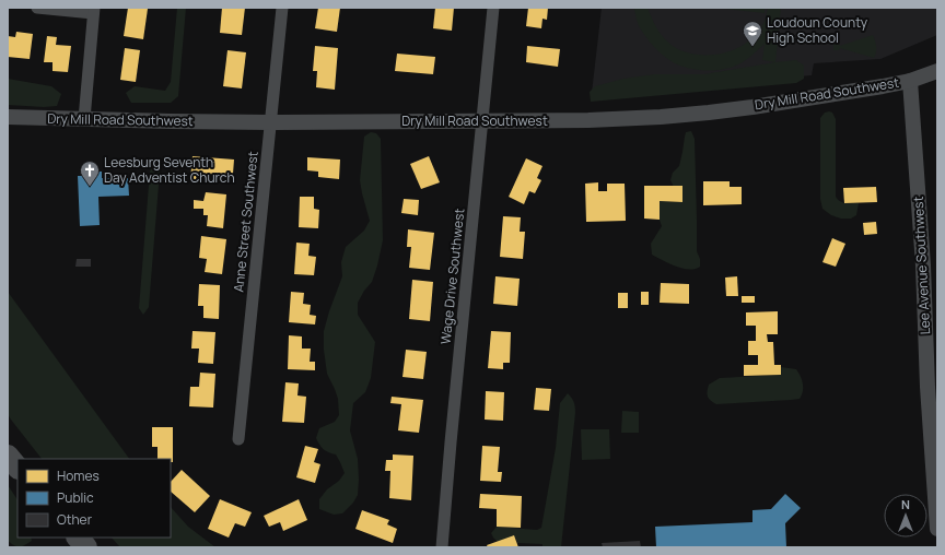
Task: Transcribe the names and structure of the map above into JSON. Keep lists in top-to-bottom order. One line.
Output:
{"streets":{"street":["Dry Mill Road Southwest","Anne Street Southwest","Lee Avenue Southwest","Wage Drive Southwest"]},"crossings":[["Dry Mill Road Southwest","Anne Street Southwest"],["Dry Mill Road Southwest","Lee Avenue Southwest"],["Dry Mill Road Southwest","Wage Drive Southwest"]],"places":{"school or university":["Loudoun County High School"],"church":["Leesburg Seventh Day Adventist Church"]},"legend":["Homes","Public","Other"],"north":"top"}
